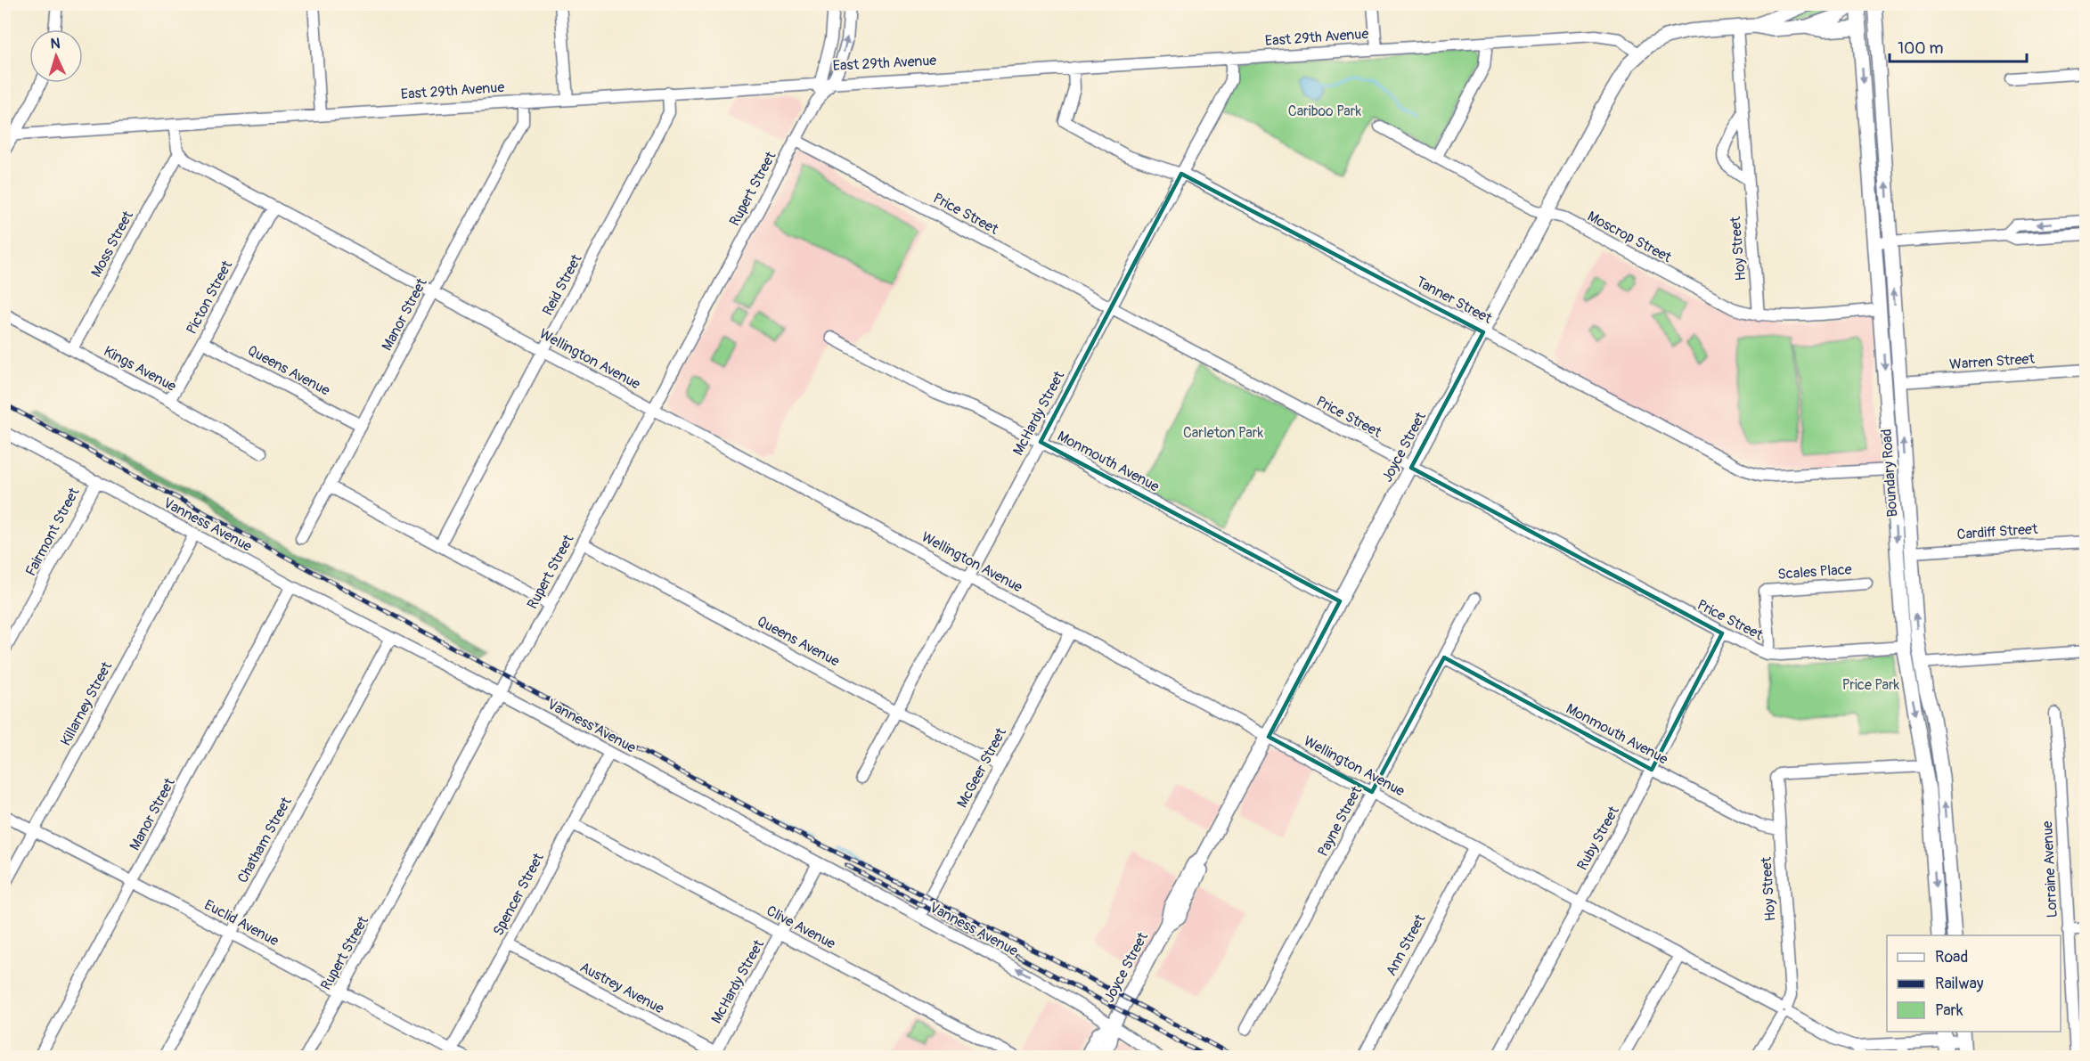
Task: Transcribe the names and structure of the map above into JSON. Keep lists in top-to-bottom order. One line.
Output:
{"streets":{"main road":["Joyce Street","Boundary Road"],"street":["East 29th Avenue","Rupert Street","Price Street","Moscrop Street","Moss Street","Hoy Street","Reid Street","Picton Street","Tanner Street","Manor Street","Wellington Avenue","Warren Street","Kings Avenue","Queens Avenue","McHardy Street","Monmouth Avenue","Vanness Avenue","Fairmont Street","Cardiff Street","Scales Place","Killarney Street","McGeer Street","Payne Street","Ruby Street","Chatham Street","Lorraine Avenue","Spencer Street","Euclid Avenue","Clive Avenue","Ann Street","Austrey Avenue"]},"crossings":[["East 29th Avenue","Rupert Street"],["East 29th Avenue","Reid Street"],["East 29th Avenue","Tanner Street"],["East 29th Avenue","Manor Street"],["East 29th Avenue","McHardy Street"],["East 29th Avenue","Joyce Street"],["Rupert Street","Price Street"],["Rupert Street","Wellington Avenue"],["Rupert Street","Queens Avenue"],["Rupert Street","Vanness Avenue"],["Rupert Street","Euclid Avenue"],["Price Street","McHardy Street"],["Price Street","Joyce Street"],["Price Street","Boundary Road"],["Price Street","Scales Place"],["Price Street","Ruby Street"],["Moscrop Street","Hoy Street"],["Moscrop Street","Joyce Street"],["Moscrop Street","Boundary Road"],["Moss Street","Wellington Avenue"],["Moss Street","Kings Avenue"],["Hoy Street","Wellington Avenue"],["Hoy Street","Monmouth Avenue"],["Hoy Street","Boundary Road"],["Reid Street","Wellington Avenue"],["Picton Street","Wellington Avenue"],["Picton Street","Kings Avenue"],["Picton Street","Queens Avenue"],["Tanner Street","McHardy Street"],["Tanner Street","Joyce Street"],["Tanner Street","Boundary Road"],["Manor Street","Wellington Avenue"],["Manor Street","Queens Avenue"],["Manor Street","Vanness Avenue"],["Manor Street","Euclid Avenue"],["Wellington Avenue","McHardy Street"],["Wellington Avenue","Joyce Street"],["Wellington Avenue","McGeer Street"],["Wellington Avenue","Payne Street"],["Wellington Avenue","Ruby Street"],["Wellington Avenue","Ann Street"],["Warren Street","Boundary Road"],["Queens Avenue","McHardy Street"],["Queens Avenue","McGeer Street"],["McHardy Street","Monmouth Avenue"],["McHardy Street","Vanness Avenue"],["McHardy Street","Clive Avenue"],["McHardy Street","Austrey Avenue"],["Joyce Street","Monmouth Avenue"],["Joyce Street","Vanness Avenue"],["Monmouth Avenue","Payne Street"],["Monmouth Avenue","Ruby Street"],["Boundary Road","Cardiff Street"],["Vanness Avenue","Fairmont Street"],["Vanness Avenue","Killarney Street"],["Vanness Avenue","McGeer Street"],["Vanness Avenue","Chatham Street"],["Vanness Avenue","Spencer Street"],["Killarney Street","Euclid Avenue"],["Chatham Street","Euclid Avenue"],["Spencer Street","Euclid Avenue"],["Spencer Street","Clive Avenue"],["Spencer Street","Austrey Avenue"]],"parks":["Cariboo Park","Carleton Park","Price Park"],"legend":["Road","Railway","Park"],"scale_bar":"100 m","north":"top"}
